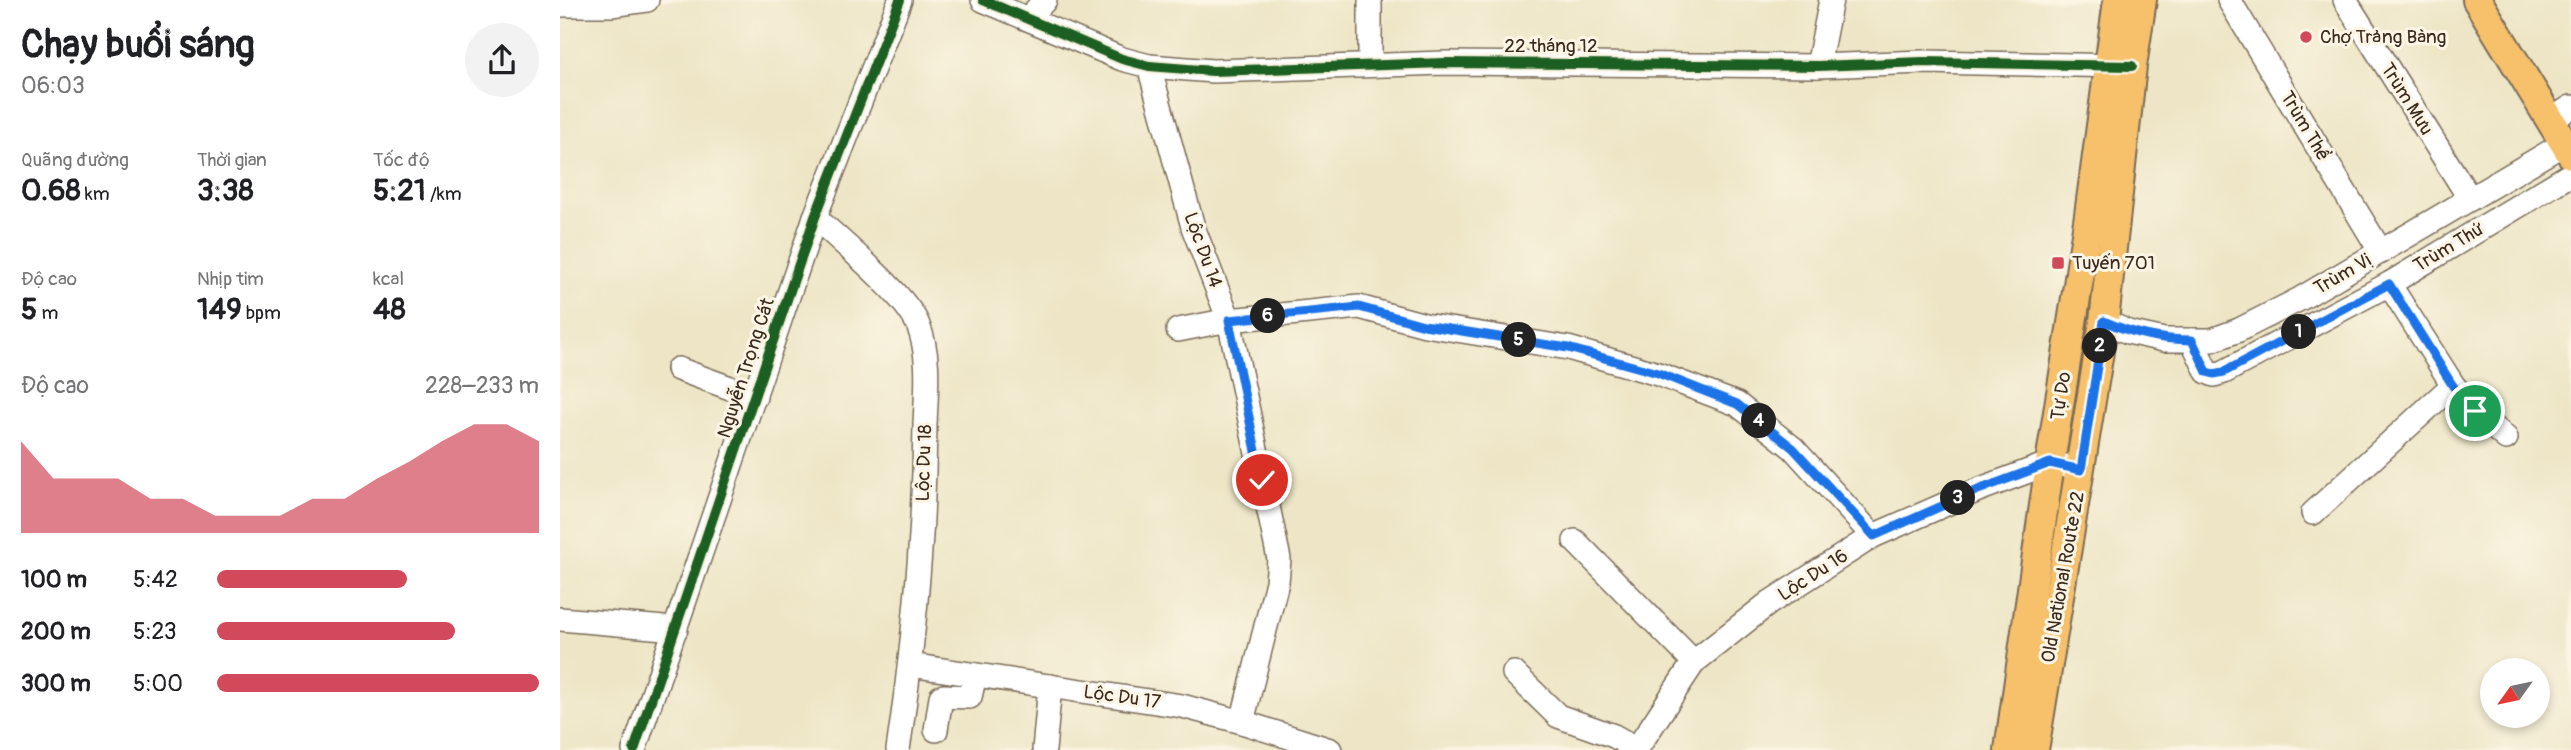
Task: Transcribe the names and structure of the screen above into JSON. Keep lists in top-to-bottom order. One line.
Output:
{"streets":{"main road":["Tự Do","Old National Route 22"],"street":["22 tháng 12","Trùm Mưu","Trùm Thể","Trùm Thứ","Lộc Du 14","Trùm Vị","Nguyễn Trọng Cát","Lộc Du 18","Lộc Du 16","Lộc Du 17"]},"crossings":[["22 tháng 12","Lộc Du 14"],["22 tháng 12","Tự Do"],["Trùm Mưu","Trùm Vị"],["Trùm Thể","Trùm Vị"],["Trùm Thứ","Trùm Vị"],["Lộc Du 14","Lộc Du 17"],["Trùm Vị","Tự Do"],["Trùm Vị","Old National Route 22"],["Nguyễn Trọng Cát","Lộc Du 18"],["Tự Do","Lộc Du 16"],["Tự Do","Old National Route 22"],["Lộc Du 18","Lộc Du 17"]],"places":{"other":["Chợ Trảng Bàng"],"transit":["Tuyến 701"]},"north":"bottom left","page":{"heading":["Chạy buổi sáng","06:03"],"stats":[["Quãng đường","0.68 km"],["Thời gian","3:38"],["Tốc độ","5:21 /km"],["Độ cao","5 m"],["Nhịp tim","149 bpm"],["kcal","48"]],"pins":["6","1","5","2","4","3"],"chart":["Độ cao","228–233 m"],"list":[{"name":"100 m","note":"5:42"},{"name":"200 m","note":"5:23"},{"name":"300 m","note":"5:00"}]}}
